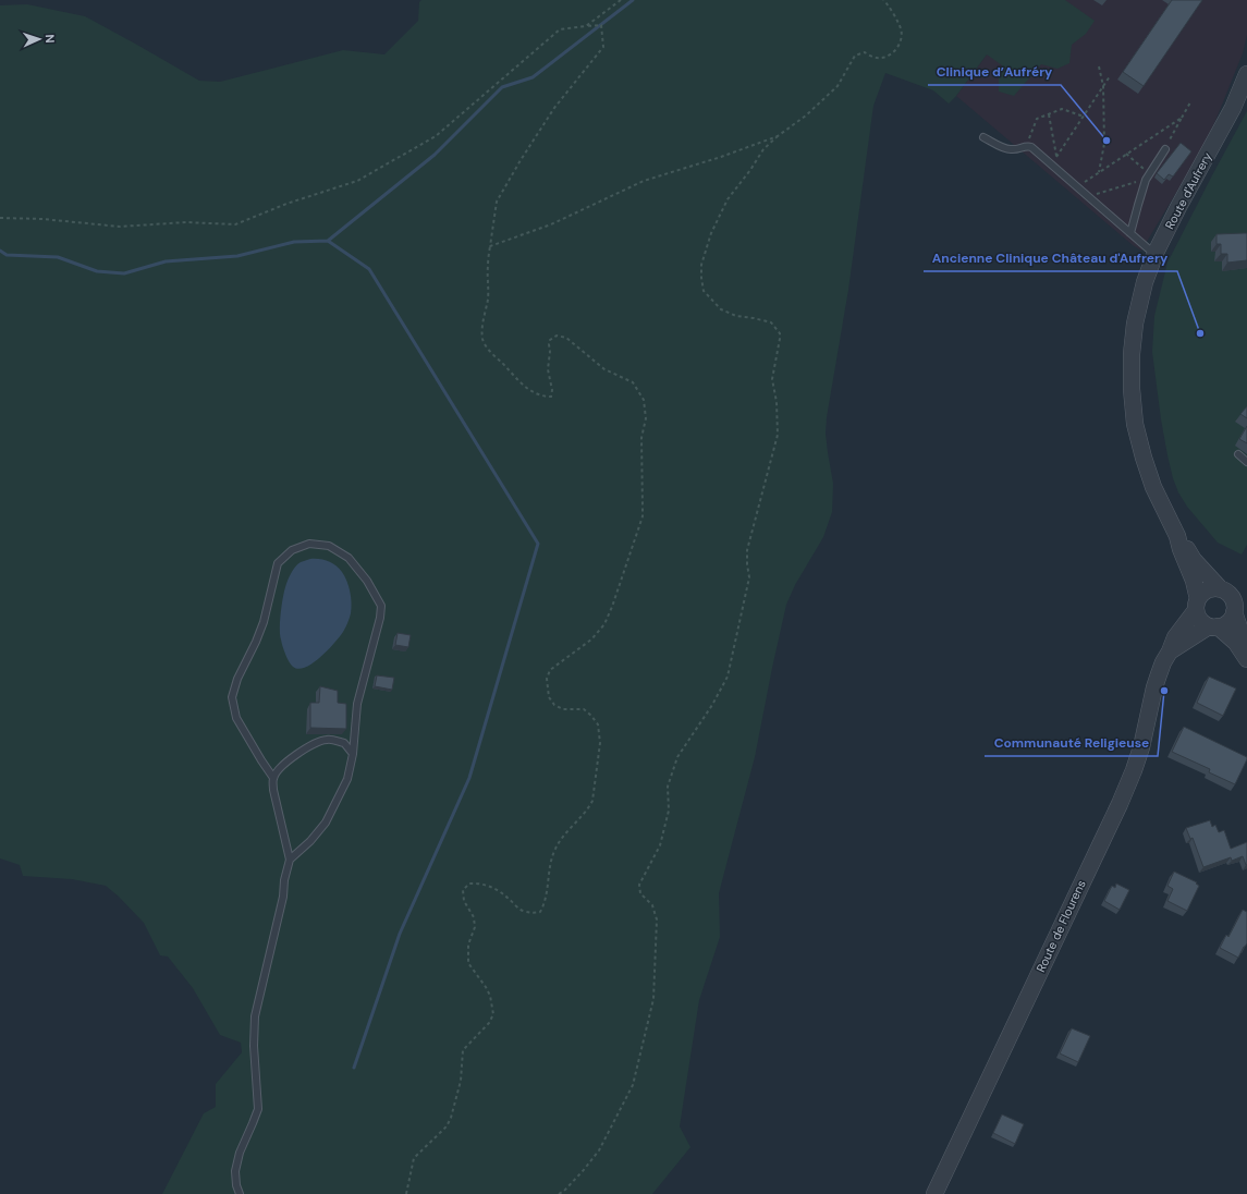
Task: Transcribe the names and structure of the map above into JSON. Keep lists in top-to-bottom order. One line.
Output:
{"streets":{"street":["Route d'Aufrery","Route de Flourens"]},"crossings":[["Route d'Aufrery","Route de Flourens"]],"places":["Clinique d’Aufréry","Ancienne Clinique Château d'Aufrery","Communauté Religieuse"],"north":"right"}
